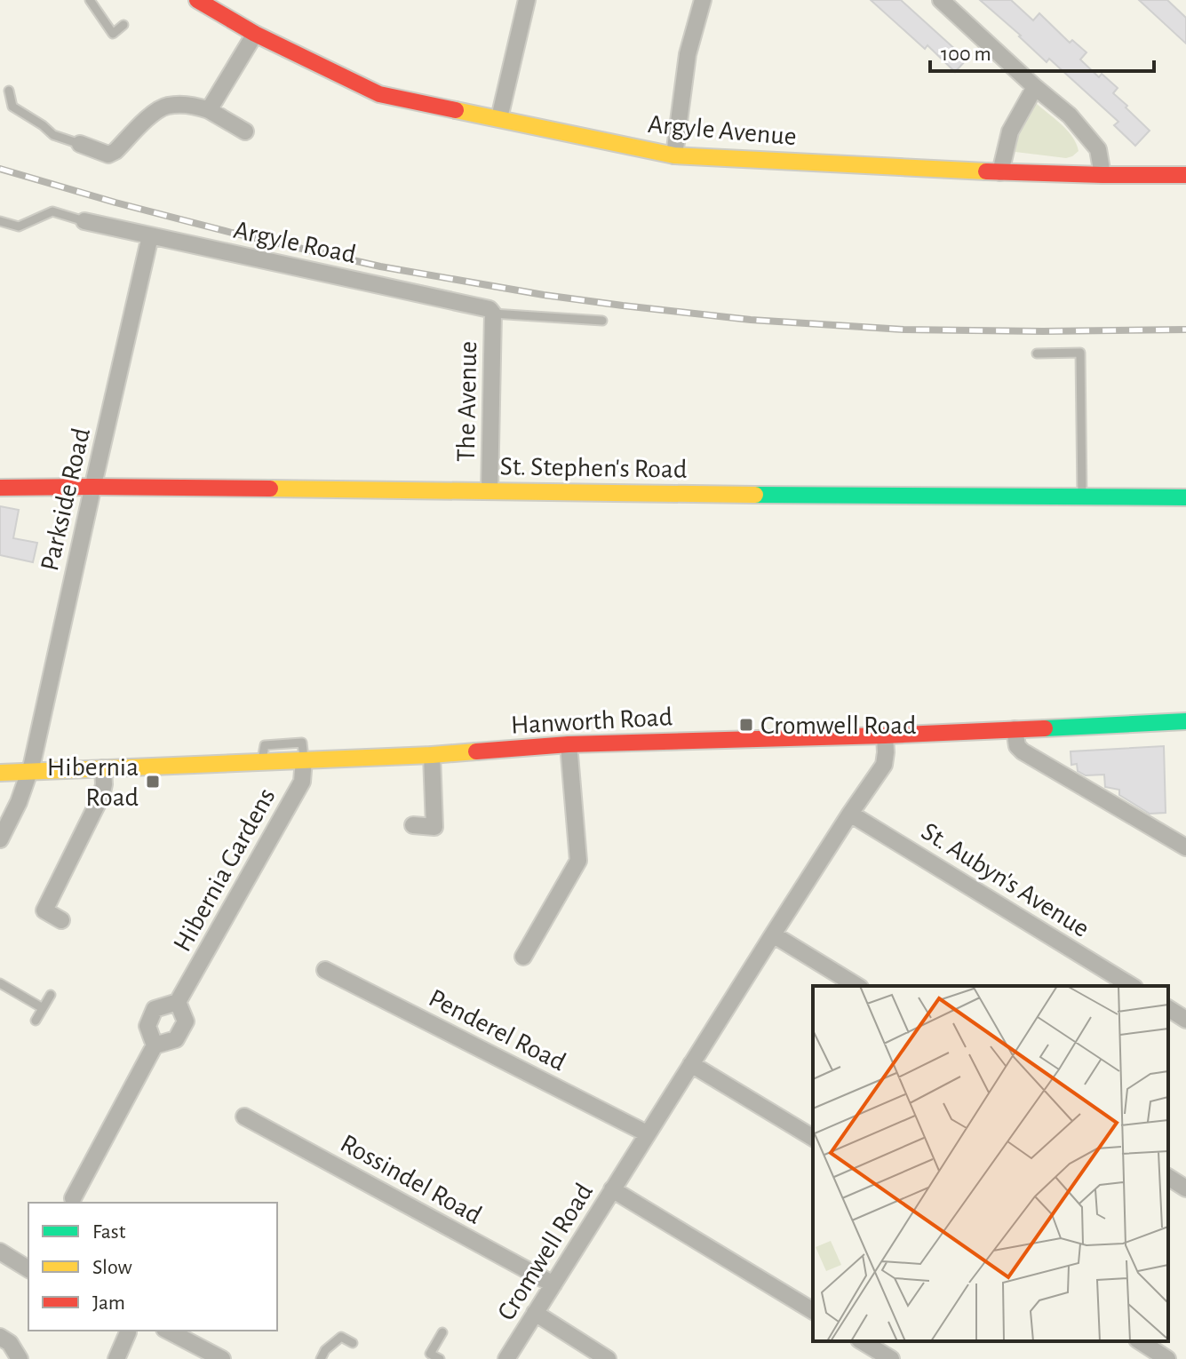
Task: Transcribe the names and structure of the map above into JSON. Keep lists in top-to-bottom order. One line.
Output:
{"streets":{"street":["Argyle Avenue","Argyle Road","The Avenue","St. Stephen's Road","Parkside Road","Hanworth Road","Hibernia Gardens","St. Aubyn's Avenue","Penderel Road","Rossindel Road","Cromwell Road"]},"crossings":[["Argyle Road","The Avenue"],["Argyle Road","Parkside Road"],["The Avenue","St. Stephen's Road"],["St. Stephen's Road","Parkside Road"],["Parkside Road","Hanworth Road"],["Hanworth Road","Hibernia Gardens"],["Hanworth Road","Cromwell Road"],["St. Aubyn's Avenue","Cromwell Road"],["Penderel Road","Cromwell Road"],["Rossindel Road","Cromwell Road"]],"places":{"transit":["Cromwell Road","Hibernia Road"]},"legend":["Fast","Slow","Jam"],"scale_bar":"100 m"}
